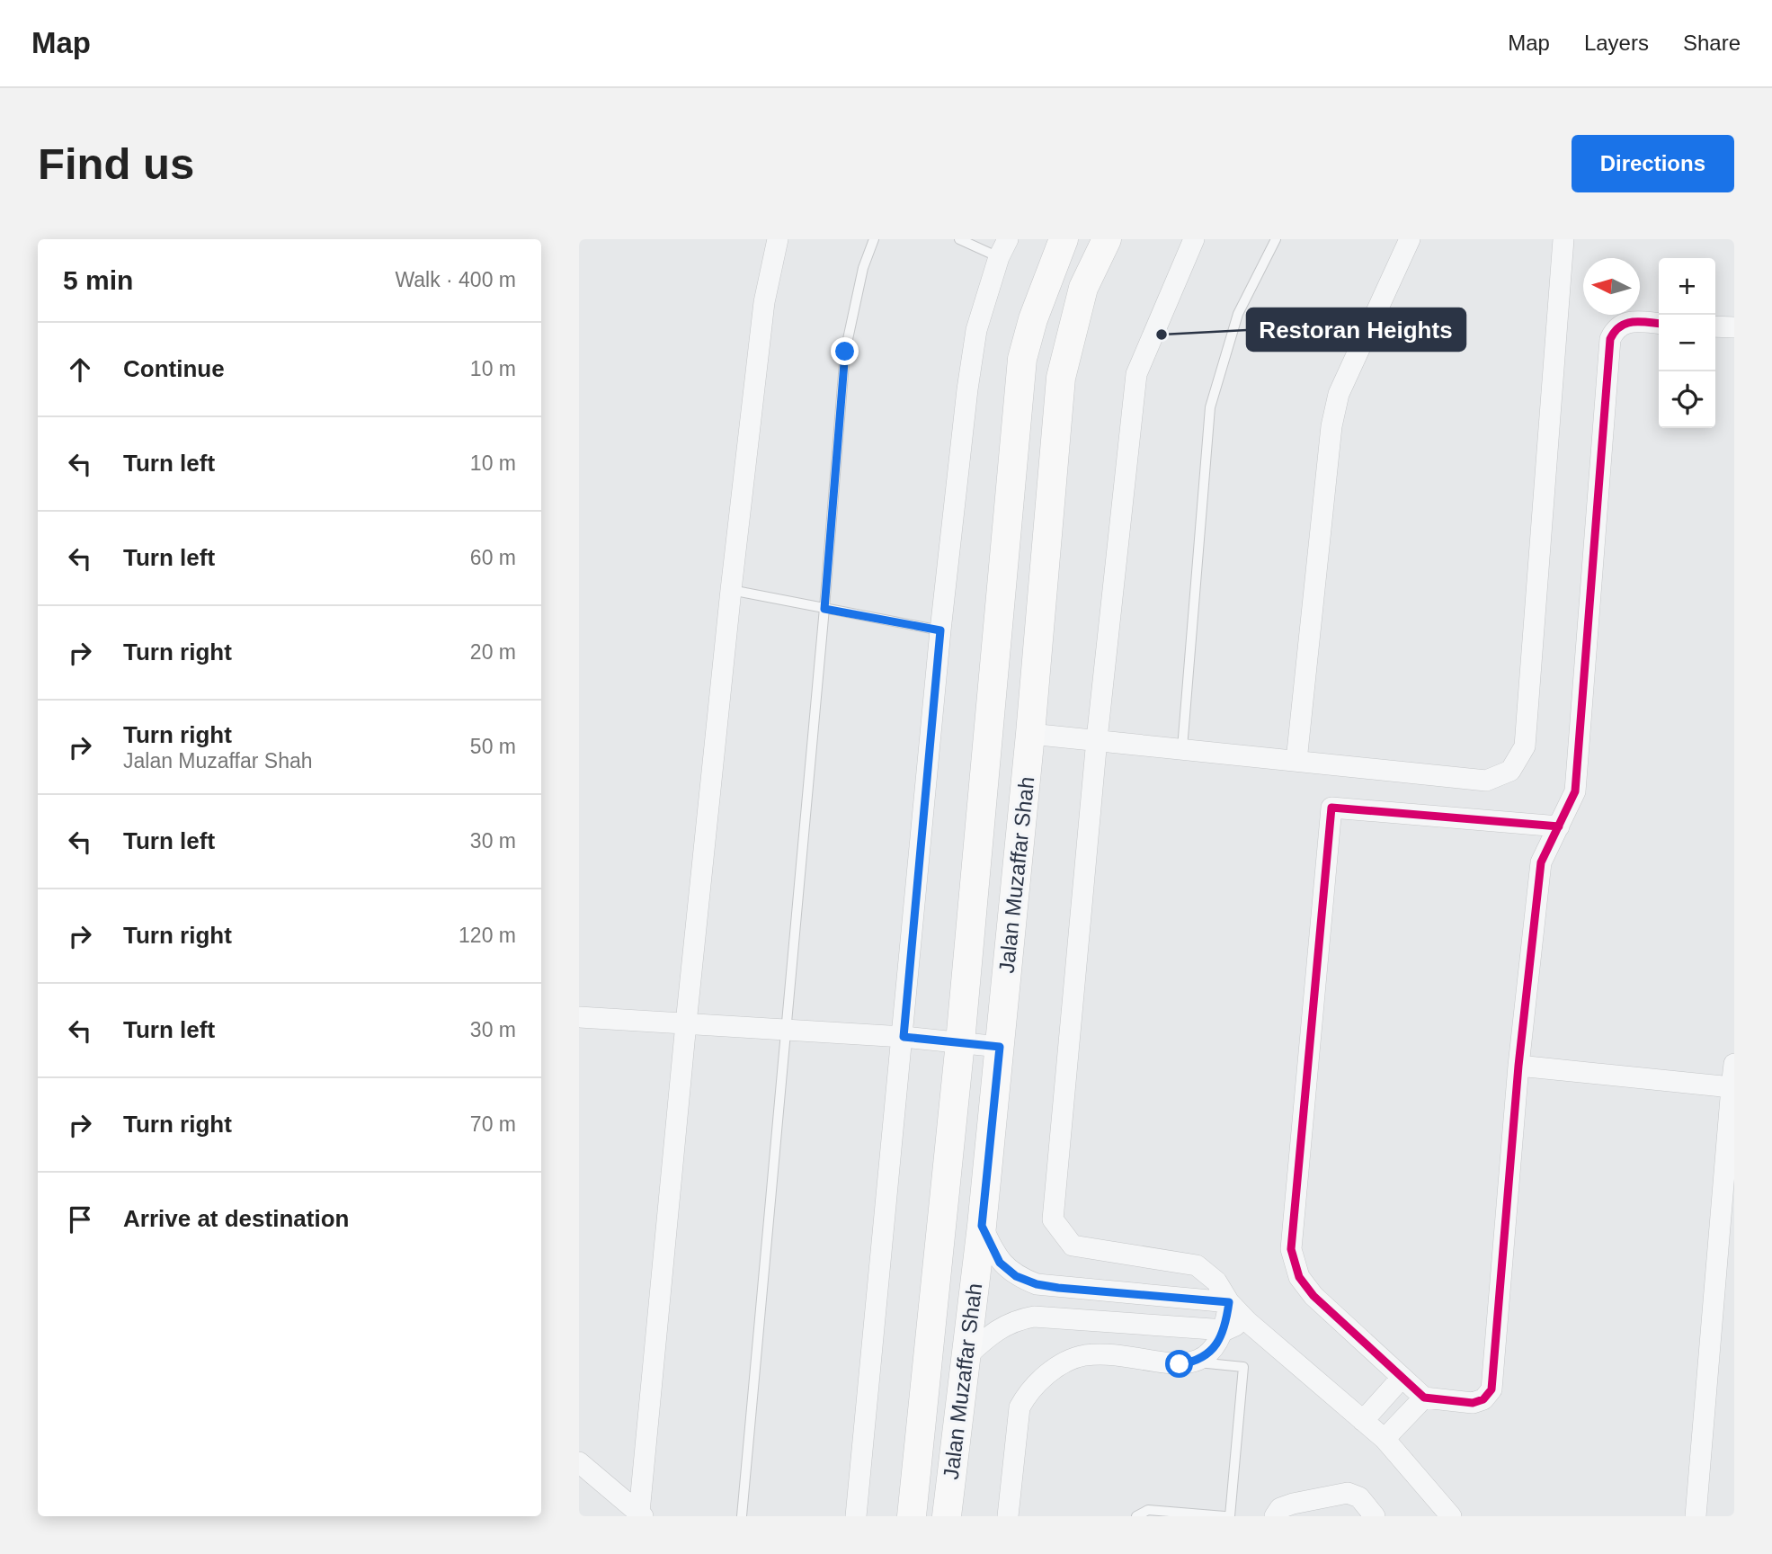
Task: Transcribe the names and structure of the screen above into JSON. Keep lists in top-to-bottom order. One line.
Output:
{"streets":{"main road":["Jalan Muzaffar Shah"]},"places":["Restoran Heights"],"north":"left","page":{"header":"Map","nav":["Map","Layers","Share"],"buttons":"Directions","title":"Find us","heading":["5 min","Walk · 400 m"],"map_buttons":["+","−"],"list":[["Continue","10 m"],["Turn left","10 m"],["Turn left","60 m"],["Turn right","20 m"],["Turn right","Jalan Muzaffar Shah","50 m"],["Turn left","30 m"],["Turn right","120 m"],["Turn left","30 m"],["Turn right","70 m"],"Arrive at destination"]}}
